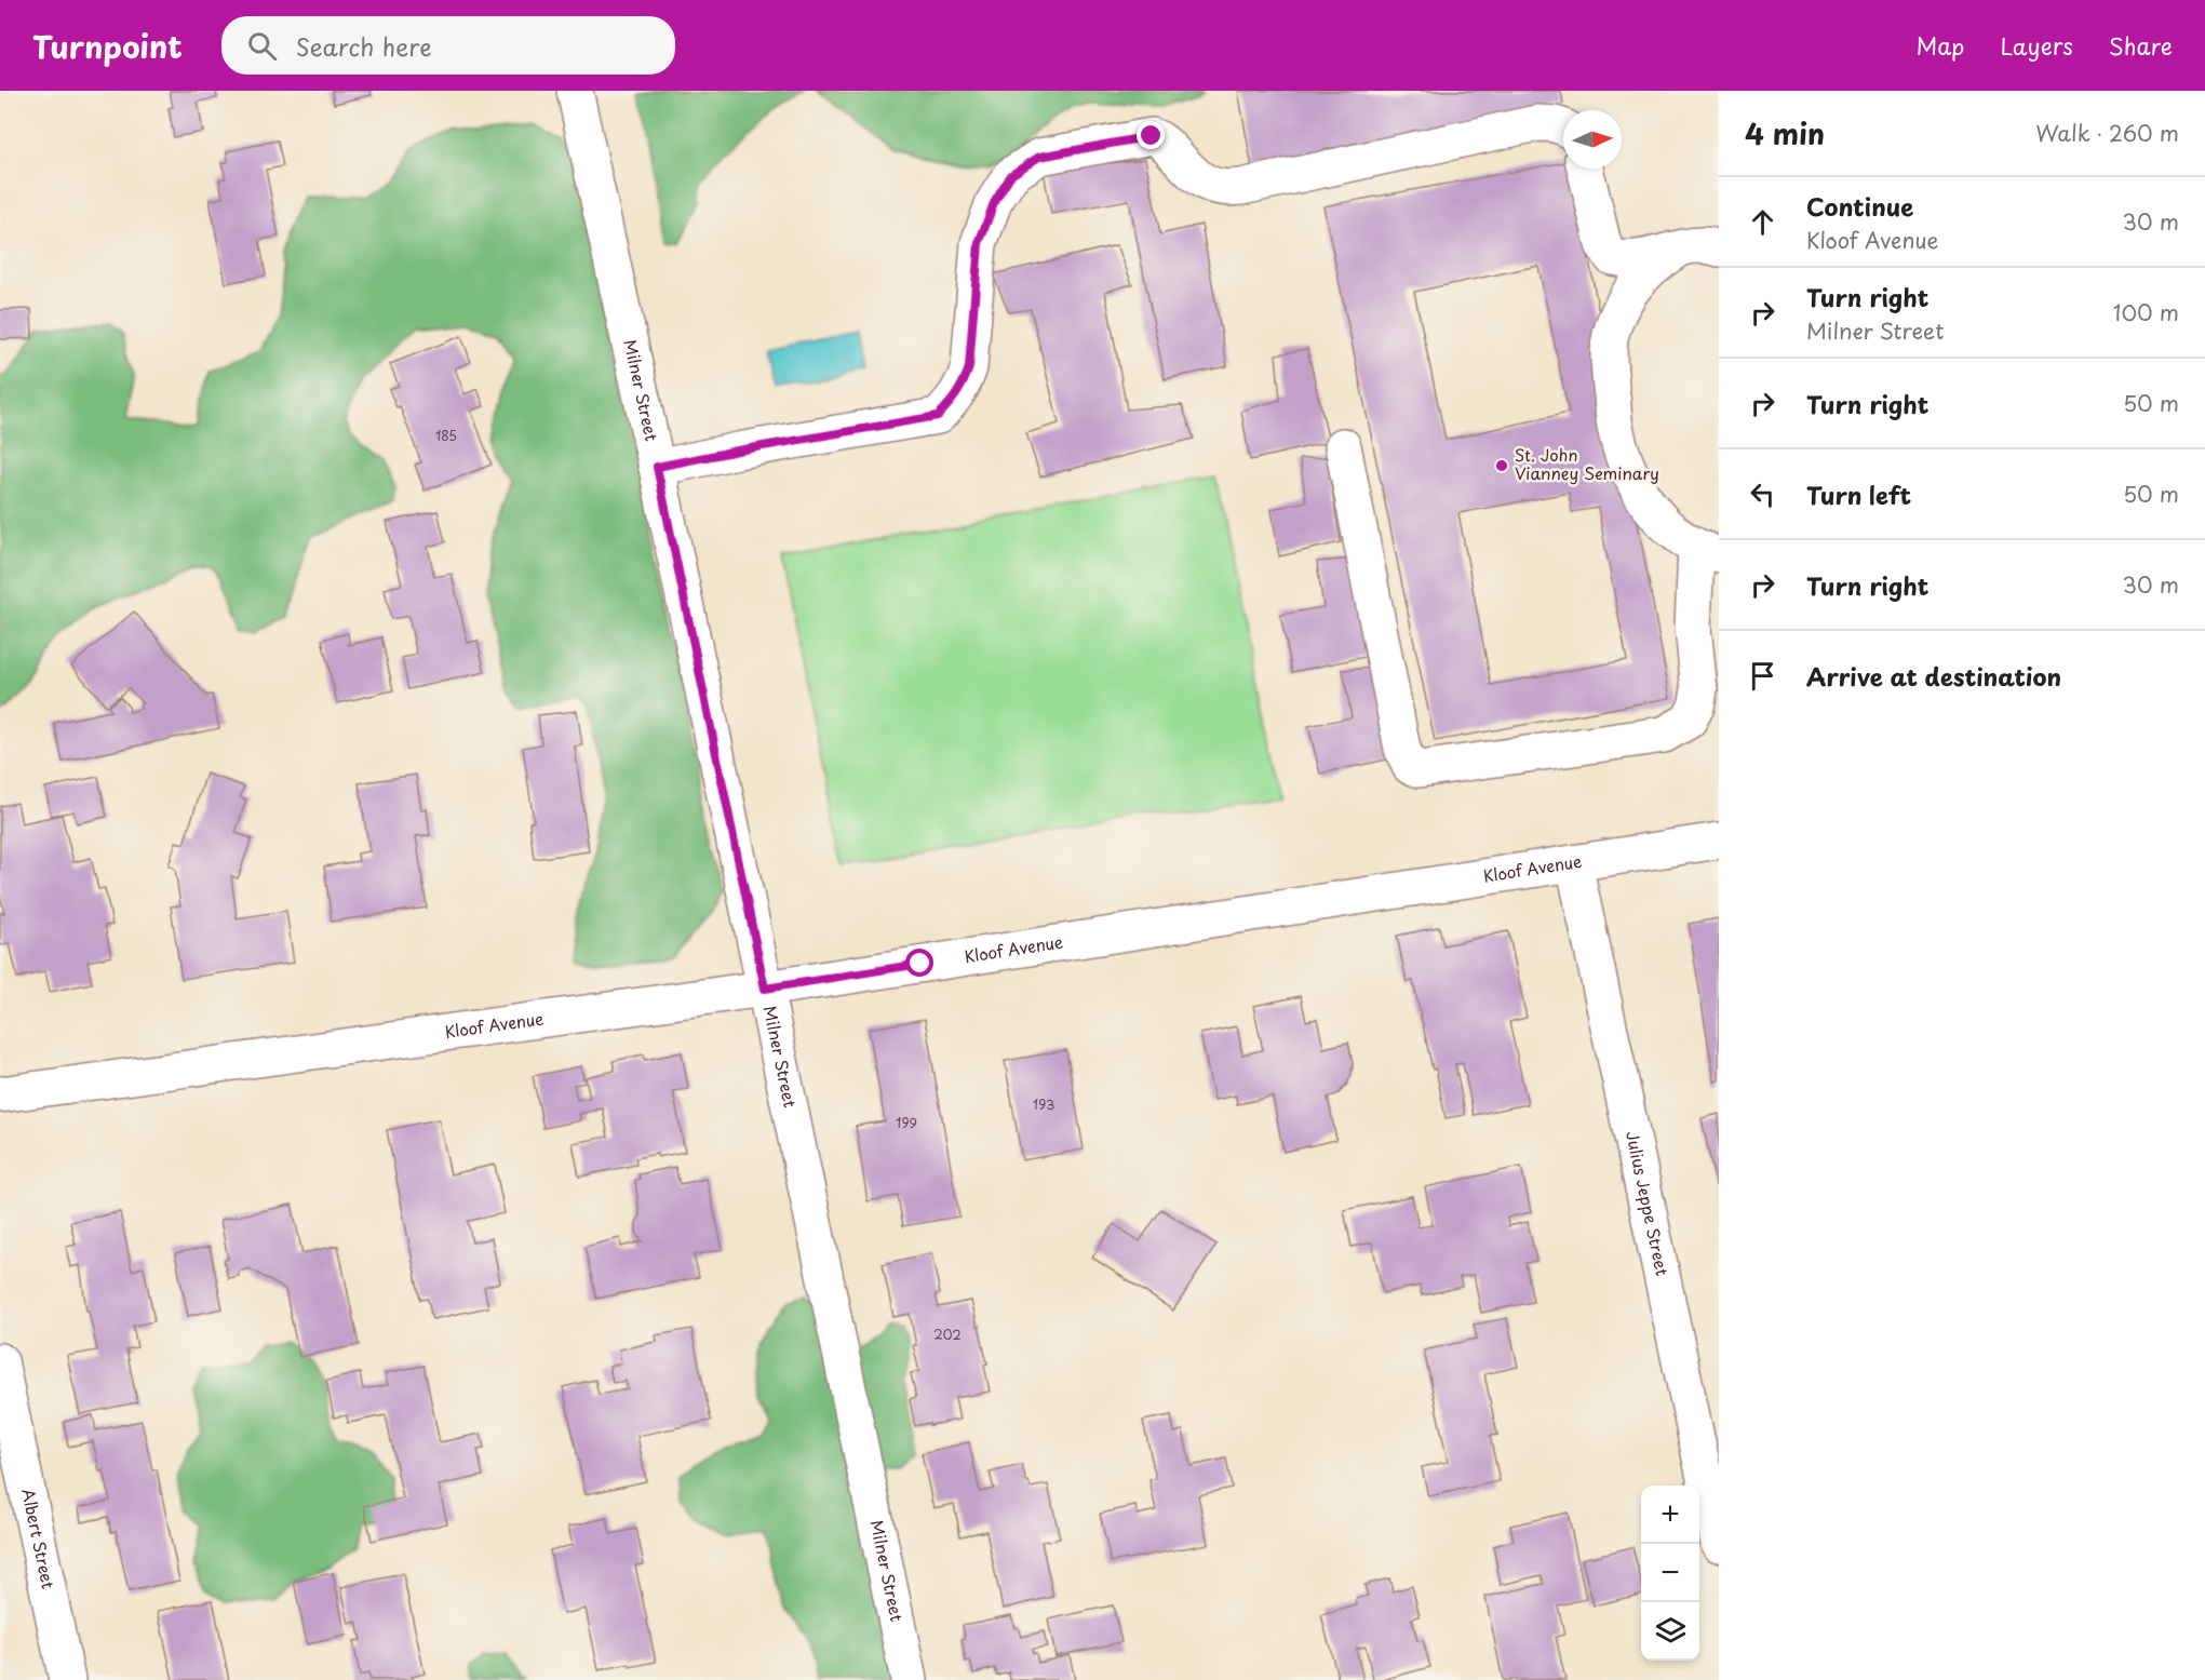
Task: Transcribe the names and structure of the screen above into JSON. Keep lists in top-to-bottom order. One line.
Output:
{"streets":{"street":["Milner Street","Kloof Avenue","Julius Jeppe Street","Albert Street"]},"crossings":[["Milner Street","Kloof Avenue"],["Kloof Avenue","Julius Jeppe Street"]],"places":["St. John Vianney Seminary"],"house_numbers":["185","193","199","202"],"north":"right","page":{"header":"Turnpoint","search":"Search here","nav":["Map","Layers","Share"],"heading":["4 min","Walk · 260 m"],"list":[["Continue","Kloof Avenue","30 m"],["Turn right","Milner Street","100 m"],["Turn right","50 m"],["Turn left","50 m"],["Turn right","30 m"],"Arrive at destination"],"map_buttons":["+","−"]}}
